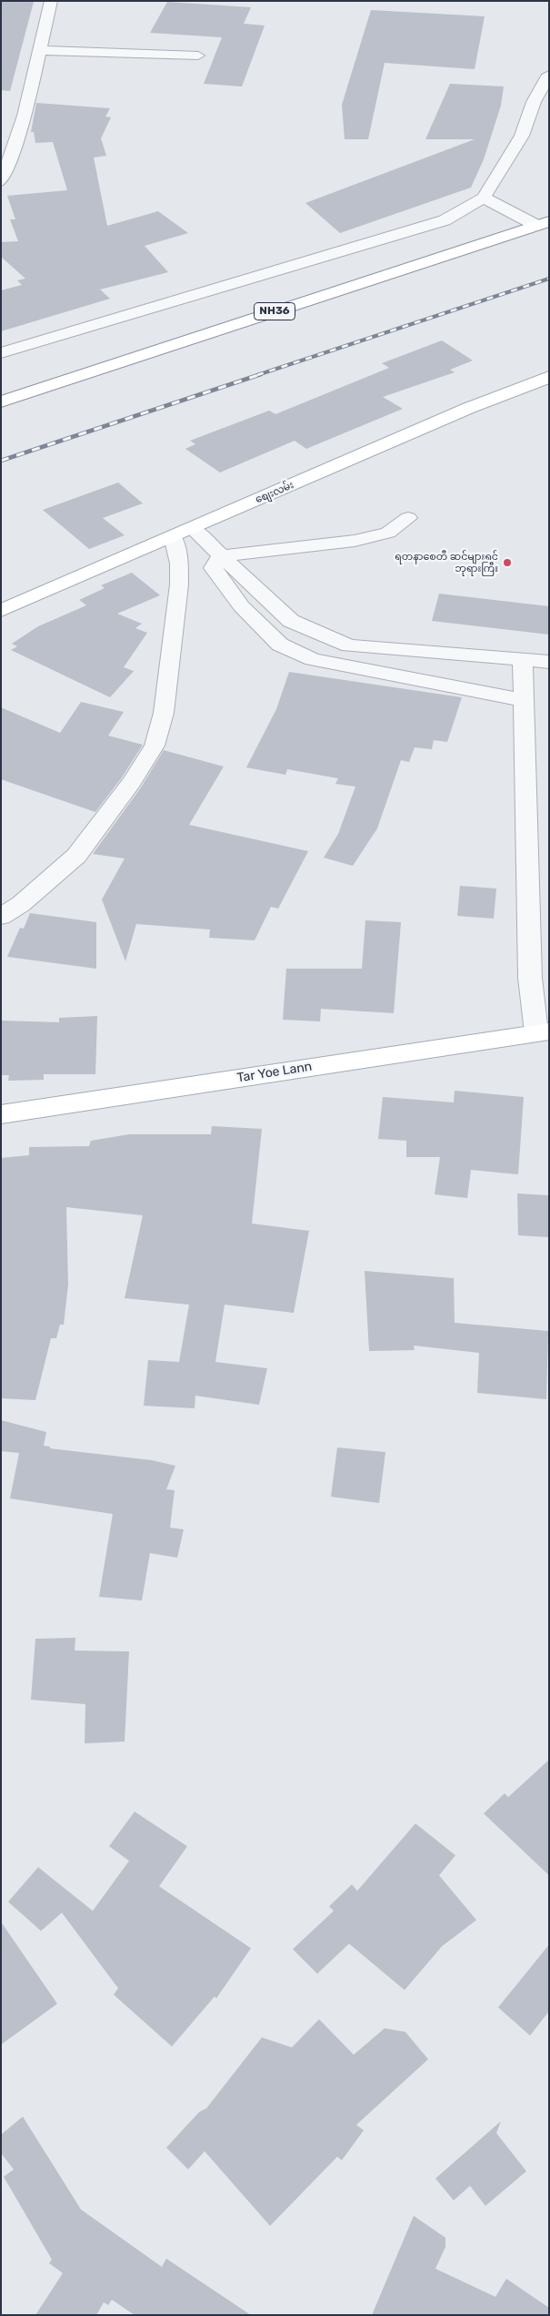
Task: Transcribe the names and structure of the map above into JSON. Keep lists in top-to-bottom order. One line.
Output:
{"streets":{"main road":["NH36","စျေးလမ်း","Tar Yoe Lann"]},"places":["ရတနာစေတီ ဆင်များရှင် ဘုရားကြီး"]}
